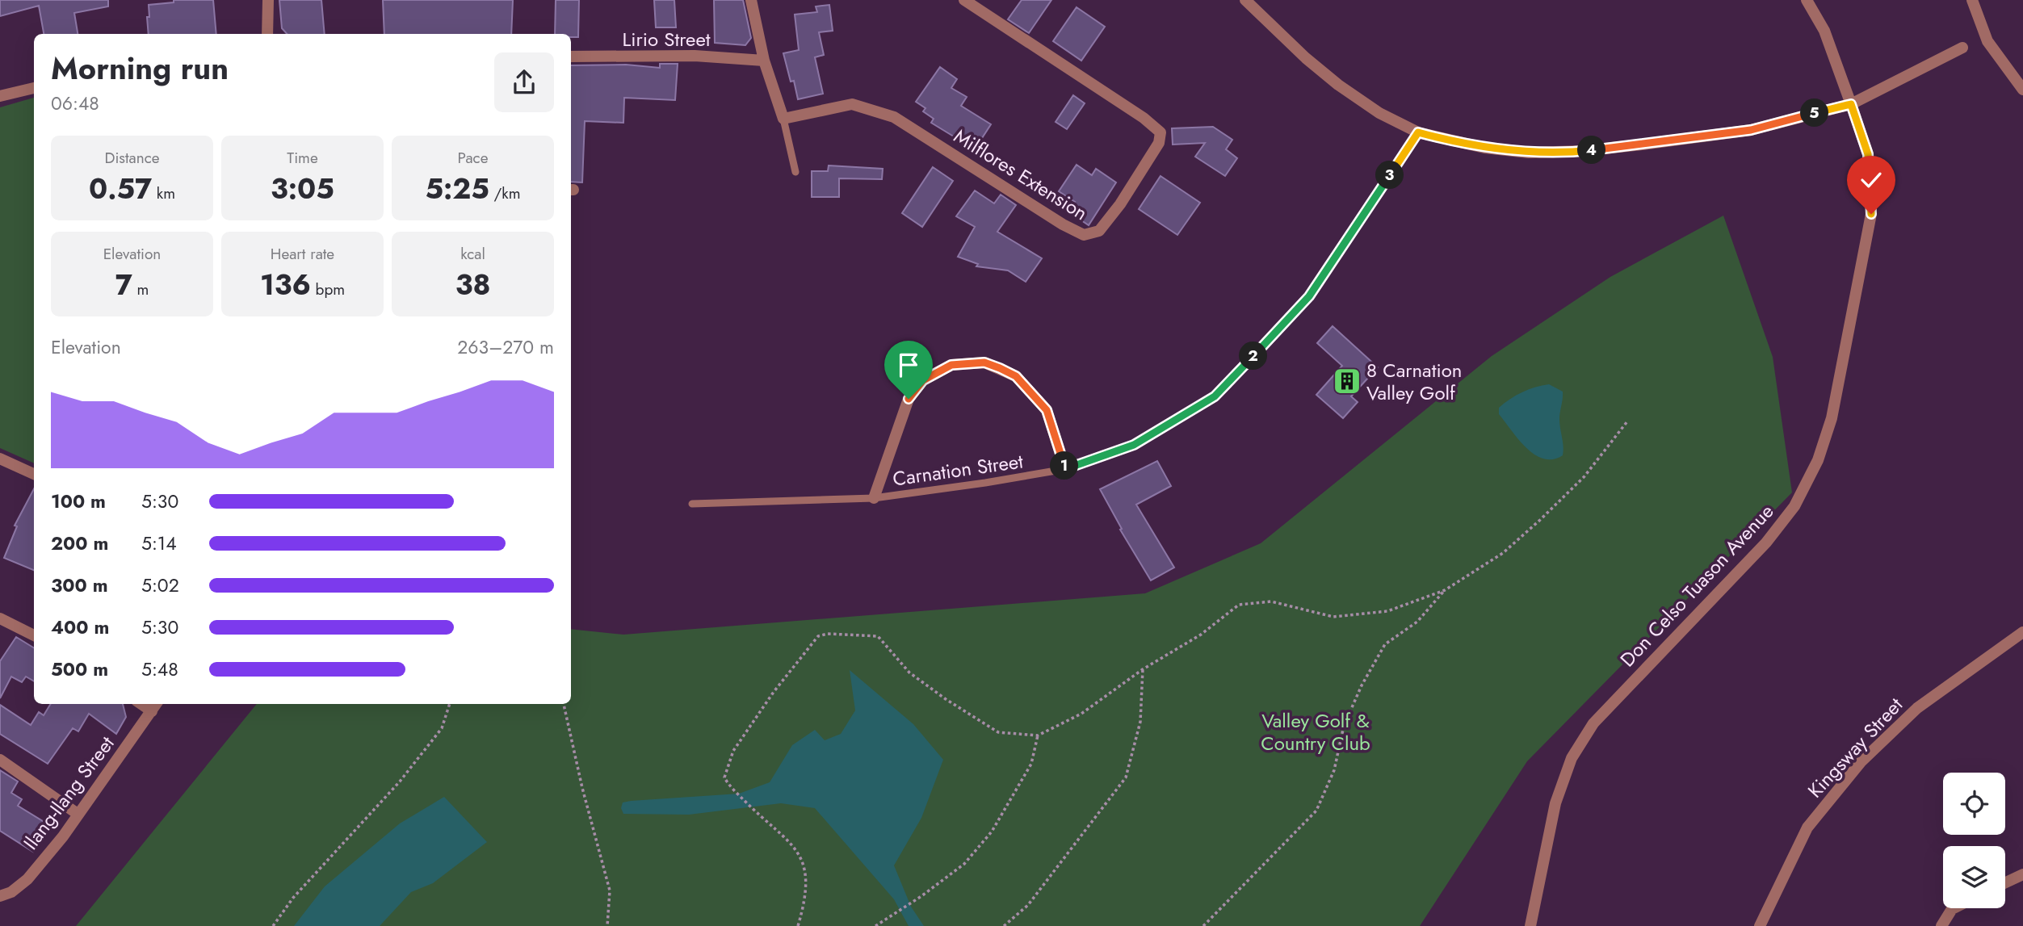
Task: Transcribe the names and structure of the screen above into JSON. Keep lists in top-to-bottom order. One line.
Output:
{"streets":{"street":["Lirio Street","Milflores Extension","Don Celso Tuason Avenue","Kingsway Street","Ilang-Ilang Street"],"lane":["Carnation Street"]},"parks":["Valley Golf & Country Club"],"places":{"building":["8 Carnation Valley Golf"]},"page":{"heading":["Morning run","06:48"],"pins":["5","4","3","2","1"],"stats":[["Distance","0.57 km"],["Time","3:05"],["Pace","5:25 /km"],["Elevation","7 m"],["Heart rate","136 bpm"],["kcal","38"]],"chart":["Elevation","263–270 m"],"list":[{"name":"100 m","note":"5:30"},{"name":"200 m","note":"5:14"},{"name":"300 m","note":"5:02"},{"name":"400 m","note":"5:30"},{"name":"500 m","note":"5:48"}]}}
